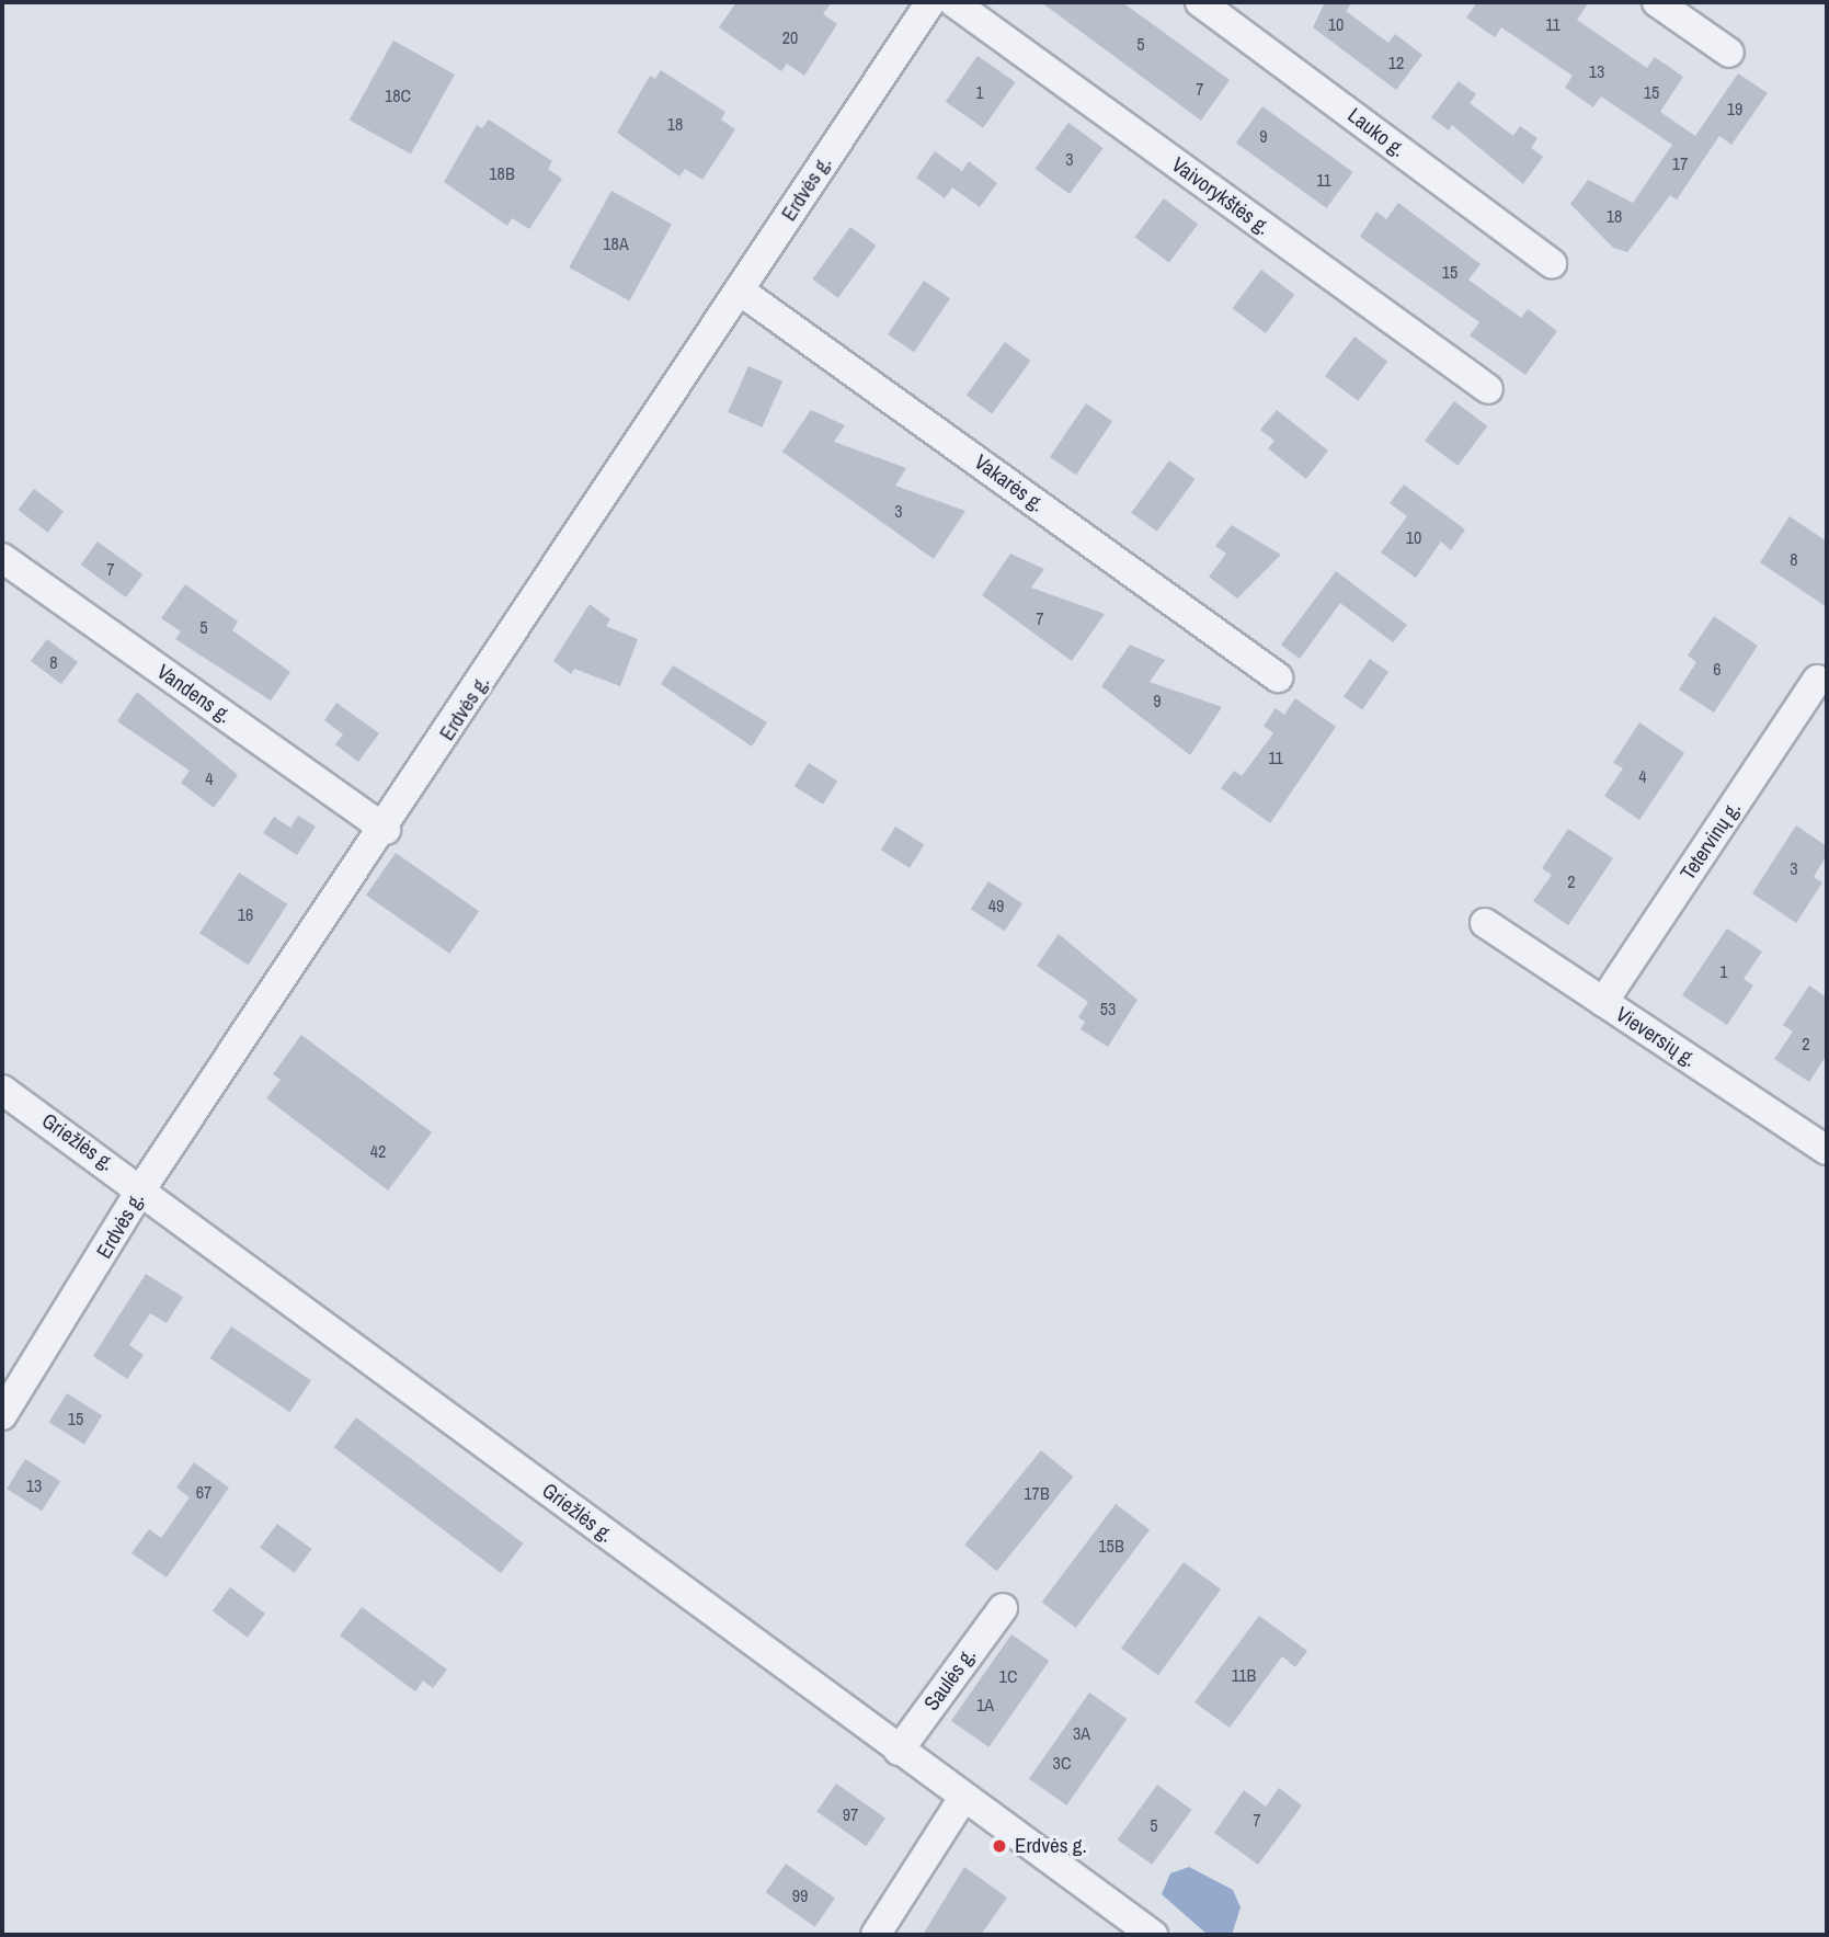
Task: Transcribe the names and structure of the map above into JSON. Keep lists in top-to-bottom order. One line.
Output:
{"streets":{"street":["Lauko g.","Erdvės g.","Vaivorykštės g.","Vakarės g.","Vandens g.","Tetervinų g.","Vieversių g.","Griežlės g.","Saulės g."]},"crossings":[["Erdvės g.","Vakarės g."],["Erdvės g.","Vandens g."],["Erdvės g.","Griežlės g."],["Tetervinų g.","Vieversių g."],["Griežlės g.","Saulės g."]],"places":["Erdvės g."],"house_numbers":["10","11","20","5","12","13","7","1","15","18C","19","18","9","3","17","18B","11","18","18A","15","3","10","8","7","7","5","8","6","9","11","4","4","3","2","49","16","1","53","2","42","15","13","67","17B","15B","11B","1C","1A","3A","3C","97","7","5","99"]}
